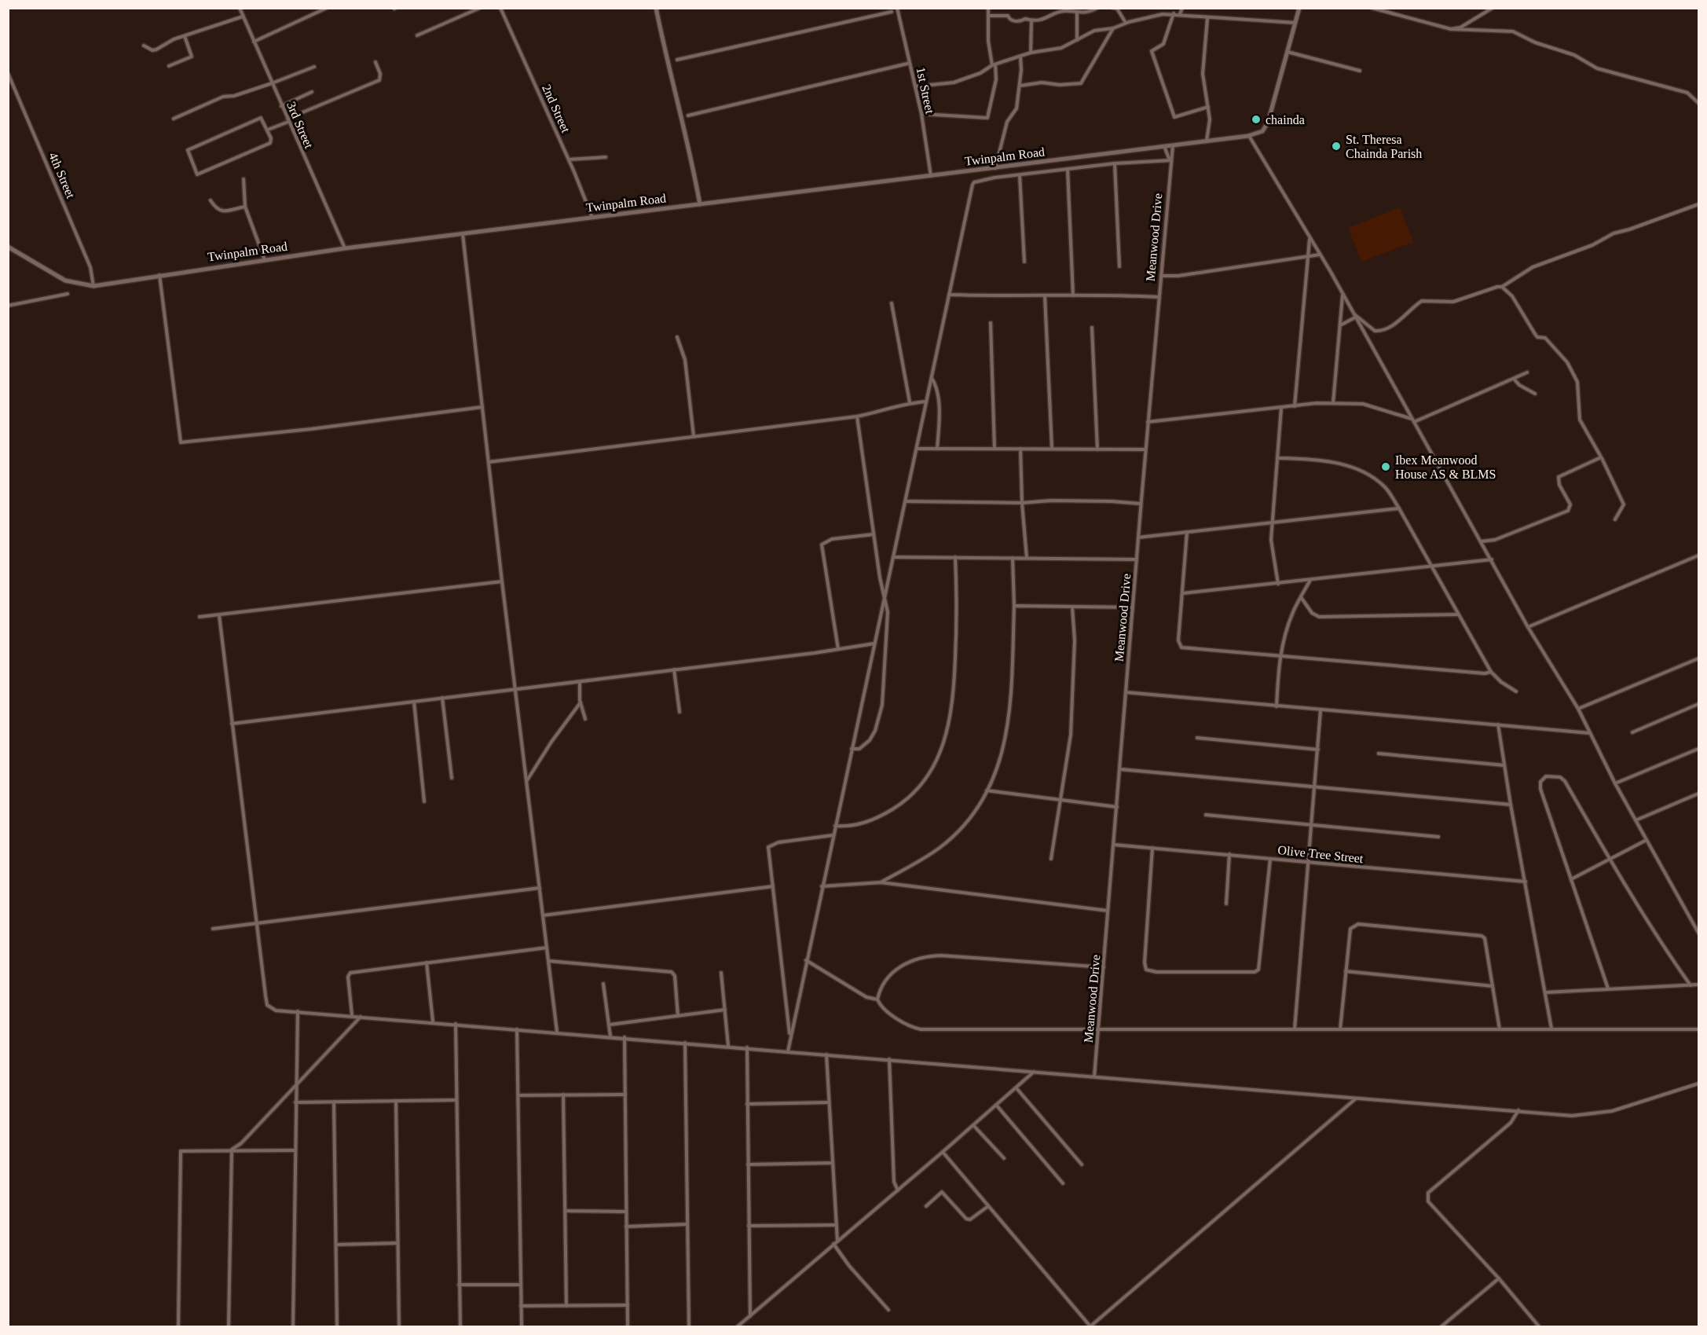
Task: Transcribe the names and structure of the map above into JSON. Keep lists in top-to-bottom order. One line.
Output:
{"streets":{"main road":["Twinpalm Road"],"street":["1st Street","2nd Street","3rd Street","4th Street","Meanwood Drive","Olive Tree Street"]},"crossings":[["1st Street","Twinpalm Road"],["2nd Street","Twinpalm Road"],["3rd Street","Twinpalm Road"],["Twinpalm Road","4th Street"],["Twinpalm Road","Meanwood Drive"],["Meanwood Drive","Olive Tree Street"]],"places":["chainda","St. Theresa Chainda Parish","Ibex Meanwood House AS & BLMS"]}
